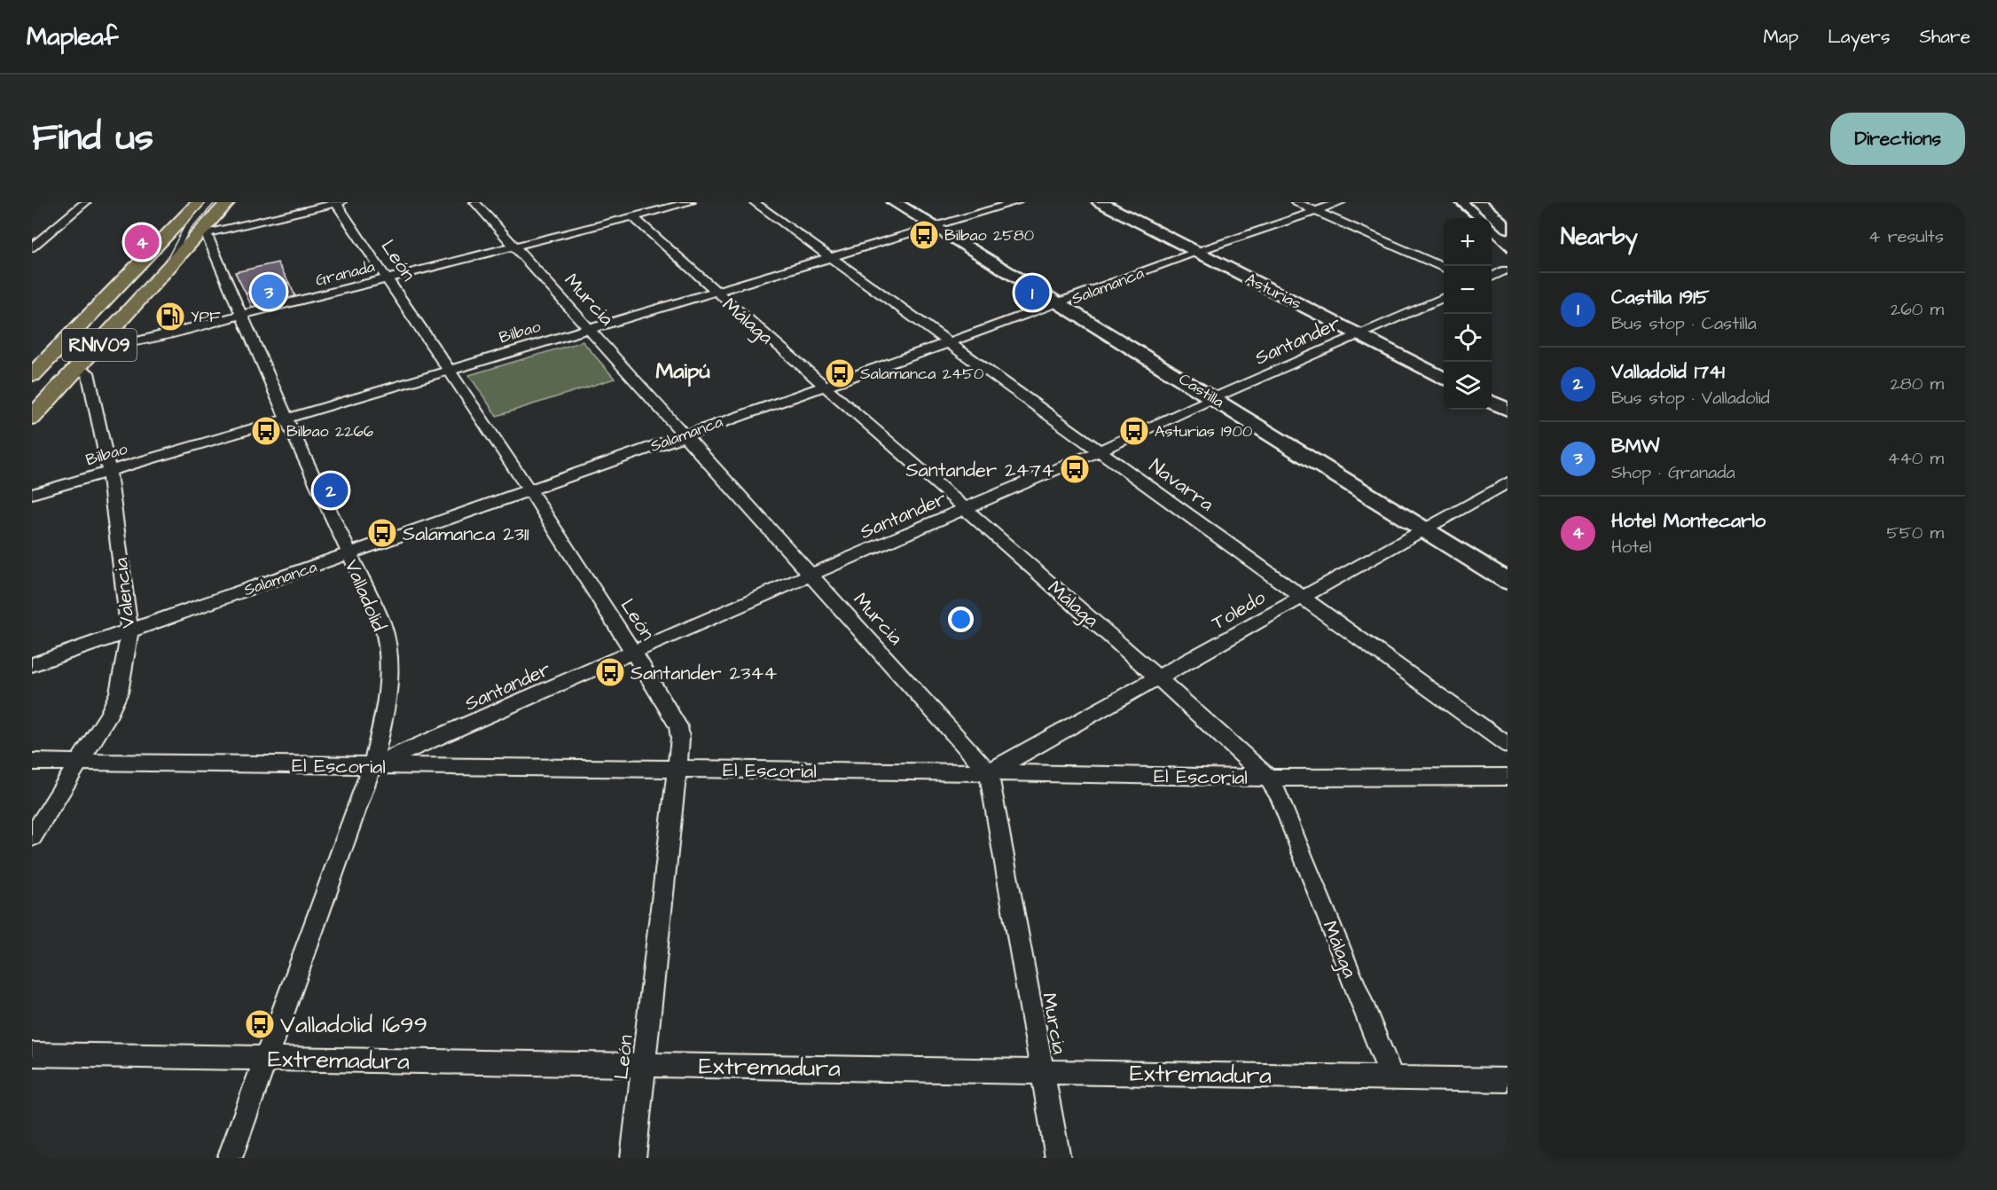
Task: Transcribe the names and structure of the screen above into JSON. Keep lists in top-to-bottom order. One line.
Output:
{"streets":{"main road":["RN1V09"],"street":["León","Granada","Salamanca","Asturias","Murcia","Málaga","Bilbao","Santander","Castilla","Navarra","Valencia","Valladolid","Toledo","El Escorial","Extremadura"]},"crossings":[["León","Granada"],["León","Salamanca"],["León","Bilbao"],["León","Santander"],["León","El Escorial"],["León","Extremadura"],["Granada","Murcia"],["Granada","Málaga"],["Granada","RN1V09"],["Granada","Valladolid"],["Salamanca","Asturias"],["Salamanca","Murcia"],["Salamanca","Málaga"],["Salamanca","Castilla"],["Salamanca","Navarra"],["Salamanca","Valencia"],["Salamanca","Valladolid"],["Asturias","Santander"],["Murcia","Bilbao"],["Murcia","Santander"],["Murcia","Toledo"],["Murcia","El Escorial"],["Murcia","Extremadura"],["Málaga","Bilbao"],["Málaga","Santander"],["Málaga","Toledo"],["Málaga","El Escorial"],["Málaga","Extremadura"],["Bilbao","Castilla"],["Bilbao","Navarra"],["Bilbao","Valencia"],["Bilbao","Valladolid"],["Santander","Castilla"],["Santander","Navarra"],["Santander","Valladolid"],["Santander","El Escorial"],["RN1V09","Valencia"],["RN1V09","Valladolid"],["Castilla","Toledo"],["Navarra","Toledo"],["Valencia","El Escorial"],["Valladolid","El Escorial"],["Valladolid","Extremadura"],["Toledo","El Escorial"]],"districts":["Maipú"],"places":{"bus stop":["Bilbao 2580","Salamanca 2450","Bilbao 2266","Asturias 1900","Santander 2474","Salamanca 2311","Santander 2344","Valladolid 1699"],"fuel station":["YPF"]},"page":{"header":"Mapleaf","nav":["Map","Layers","Share"],"title":"Find us","buttons":"Directions","heading":["Nearby","4 results"],"map_buttons":["+","−"],"pins":["4","3","1","2"],"list":[{"mark":"1","name":"Castilla 1915","note":"Bus stop · Castilla","value":"260 m"},{"mark":"2","name":"Valladolid 1741","note":"Bus stop · Valladolid","value":"280 m"},{"mark":"3","name":"BMW","note":"Shop · Granada","value":"440 m"},{"mark":"4","name":"Hotel Montecarlo","note":"Hotel","value":"550 m"}]}}
